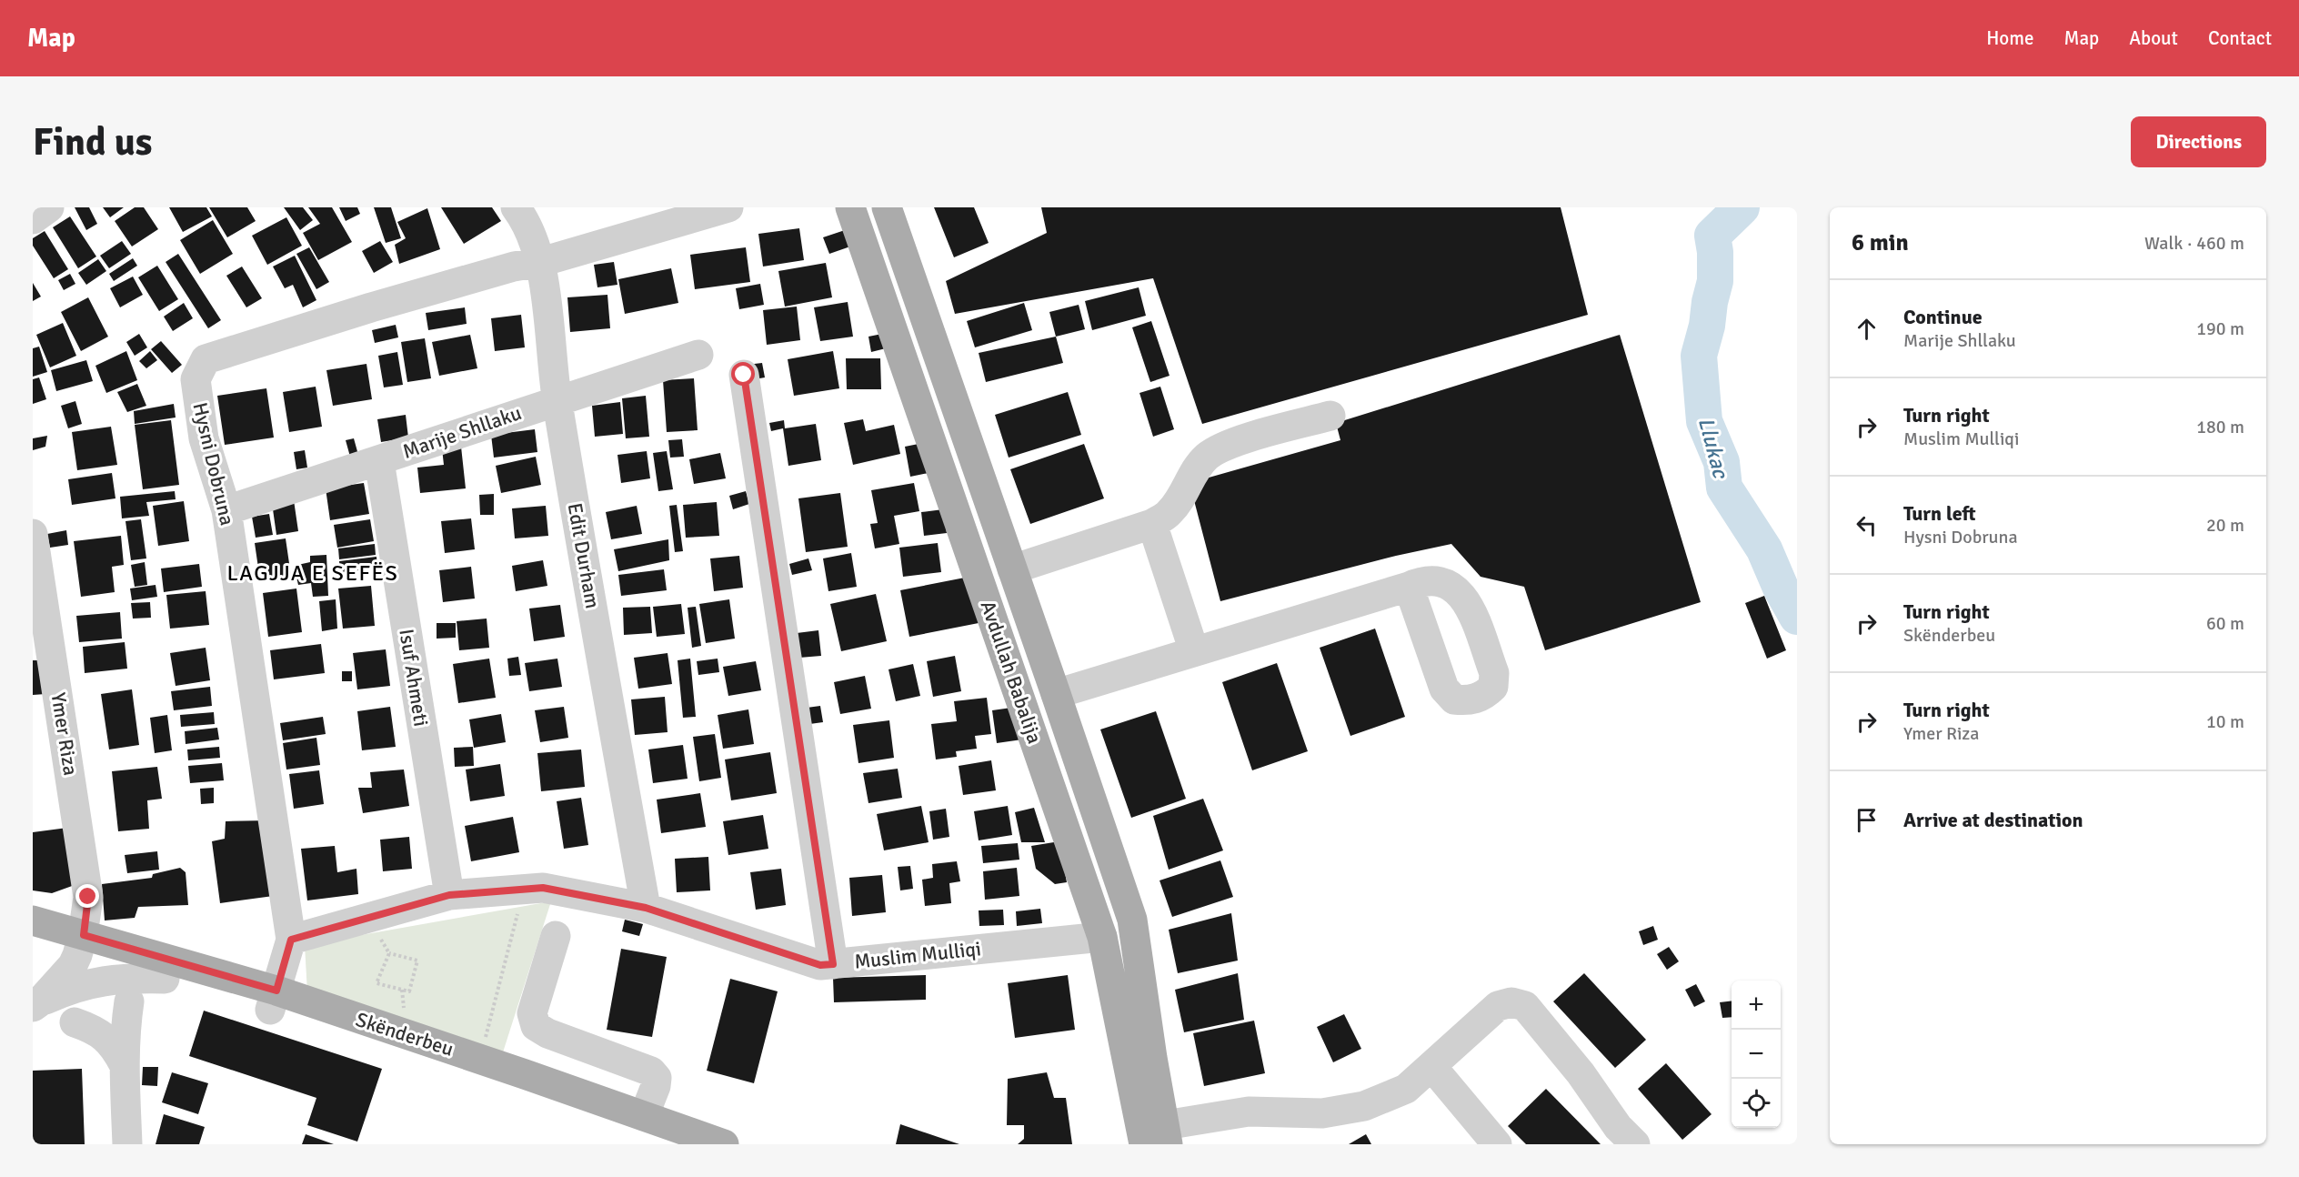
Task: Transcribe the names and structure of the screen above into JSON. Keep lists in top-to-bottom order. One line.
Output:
{"streets":{"main road":["Avdullah Babalija","Skënderbeu"],"street":["Marije Shllaku","Hysni Dobruna","Edit Durham","Isuf Ahmeti","Ymer Riza","Muslim Mulliqi"]},"crossings":[["Marije Shllaku","Hysni Dobruna"],["Marije Shllaku","Edit Durham"],["Marije Shllaku","Isuf Ahmeti"],["Hysni Dobruna","Edit Durham"],["Hysni Dobruna","Muslim Mulliqi"],["Hysni Dobruna","Skënderbeu"],["Edit Durham","Muslim Mulliqi"],["Avdullah Babalija","Muslim Mulliqi"],["Isuf Ahmeti","Muslim Mulliqi"],["Ymer Riza","Skënderbeu"]],"districts":["LAGJJA E SEFËS"],"water":["Llukac"],"page":{"header":"Map","nav":["Home","Map","About","Contact"],"buttons":"Directions","title":"Find us","heading":["6 min","Walk · 460 m"],"list":[["Continue","Marije Shllaku","190 m"],["Turn right","Muslim Mulliqi","180 m"],["Turn left","Hysni Dobruna","20 m"],["Turn right","Skënderbeu","60 m"],["Turn right","Ymer Riza","10 m"],"Arrive at destination"],"map_buttons":["+","−"]}}
